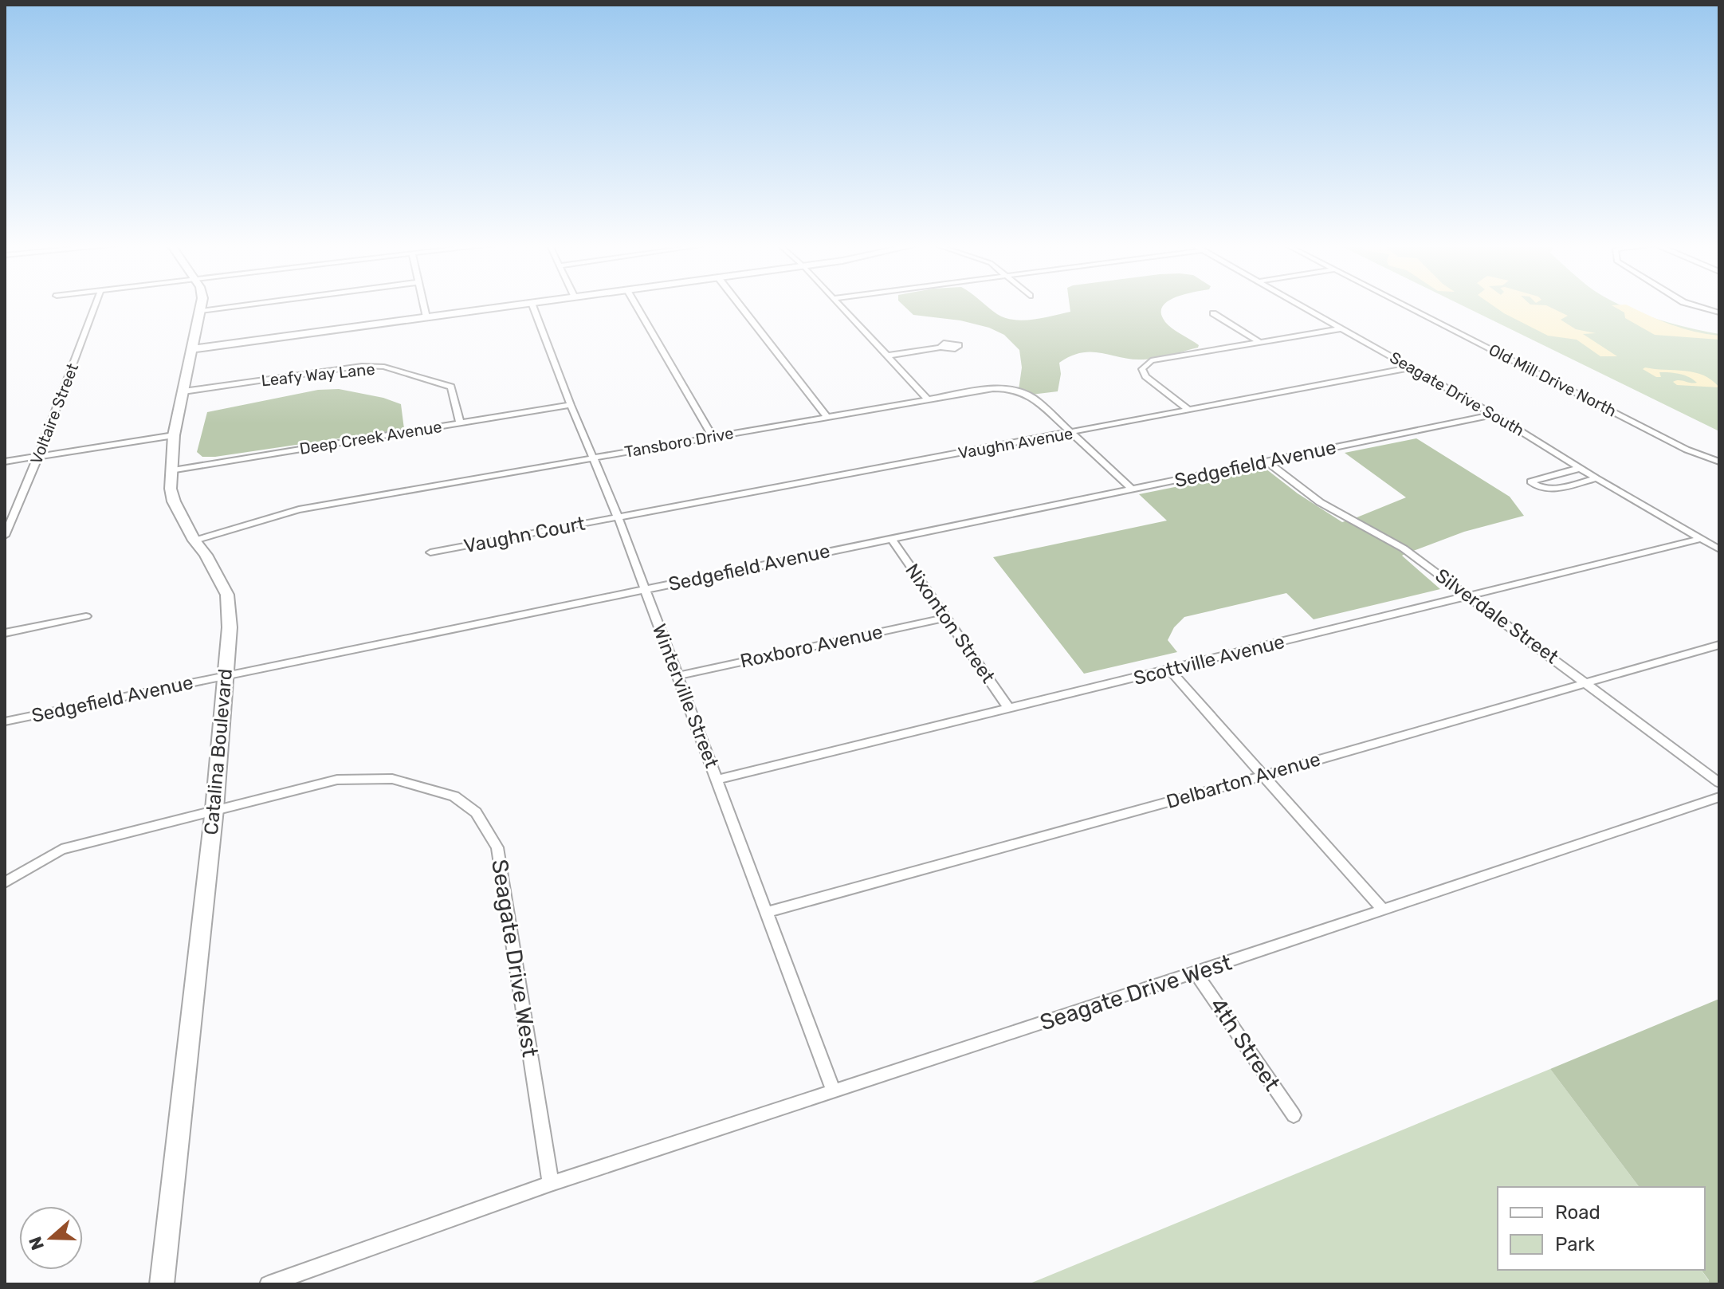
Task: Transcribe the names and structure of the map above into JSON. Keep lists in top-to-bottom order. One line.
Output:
{"streets":{"street":["Leafy Way Lane","Old Mill Drive North","Seagate Drive South","Voltaire Street","Deep Creek Avenue","Tansboro Drive","Vaughn Avenue","Sedgefield Avenue","Vaughn Court","Silverdale Street","Nixonton Street","Roxboro Avenue","Scottville Avenue","Winterville Street","Catalina Boulevard","Delbarton Avenue","Seagate Drive West","4th Street"]},"crossings":[["Leafy Way Lane","Deep Creek Avenue"],["Leafy Way Lane","Catalina Boulevard"],["Seagate Drive South","Vaughn Avenue"],["Seagate Drive South","Sedgefield Avenue"],["Seagate Drive South","Scottville Avenue"],["Deep Creek Avenue","Winterville Street"],["Deep Creek Avenue","Catalina Boulevard"],["Tansboro Drive","Vaughn Avenue"],["Tansboro Drive","Sedgefield Avenue"],["Tansboro Drive","Winterville Street"],["Tansboro Drive","Catalina Boulevard"],["Vaughn Avenue","Vaughn Court"],["Vaughn Avenue","Winterville Street"],["Sedgefield Avenue","Silverdale Street"],["Sedgefield Avenue","Nixonton Street"],["Sedgefield Avenue","Winterville Street"],["Sedgefield Avenue","Catalina Boulevard"],["Vaughn Court","Winterville Street"],["Silverdale Street","Scottville Avenue"],["Silverdale Street","Delbarton Avenue"],["Nixonton Street","Roxboro Avenue"],["Nixonton Street","Scottville Avenue"],["Roxboro Avenue","Winterville Street"],["Scottville Avenue","Winterville Street"],["Winterville Street","Delbarton Avenue"],["Winterville Street","Seagate Drive West"],["Catalina Boulevard","Seagate Drive West"],["Seagate Drive West","4th Street"]],"legend":["Road","Park"],"north":"left"}
